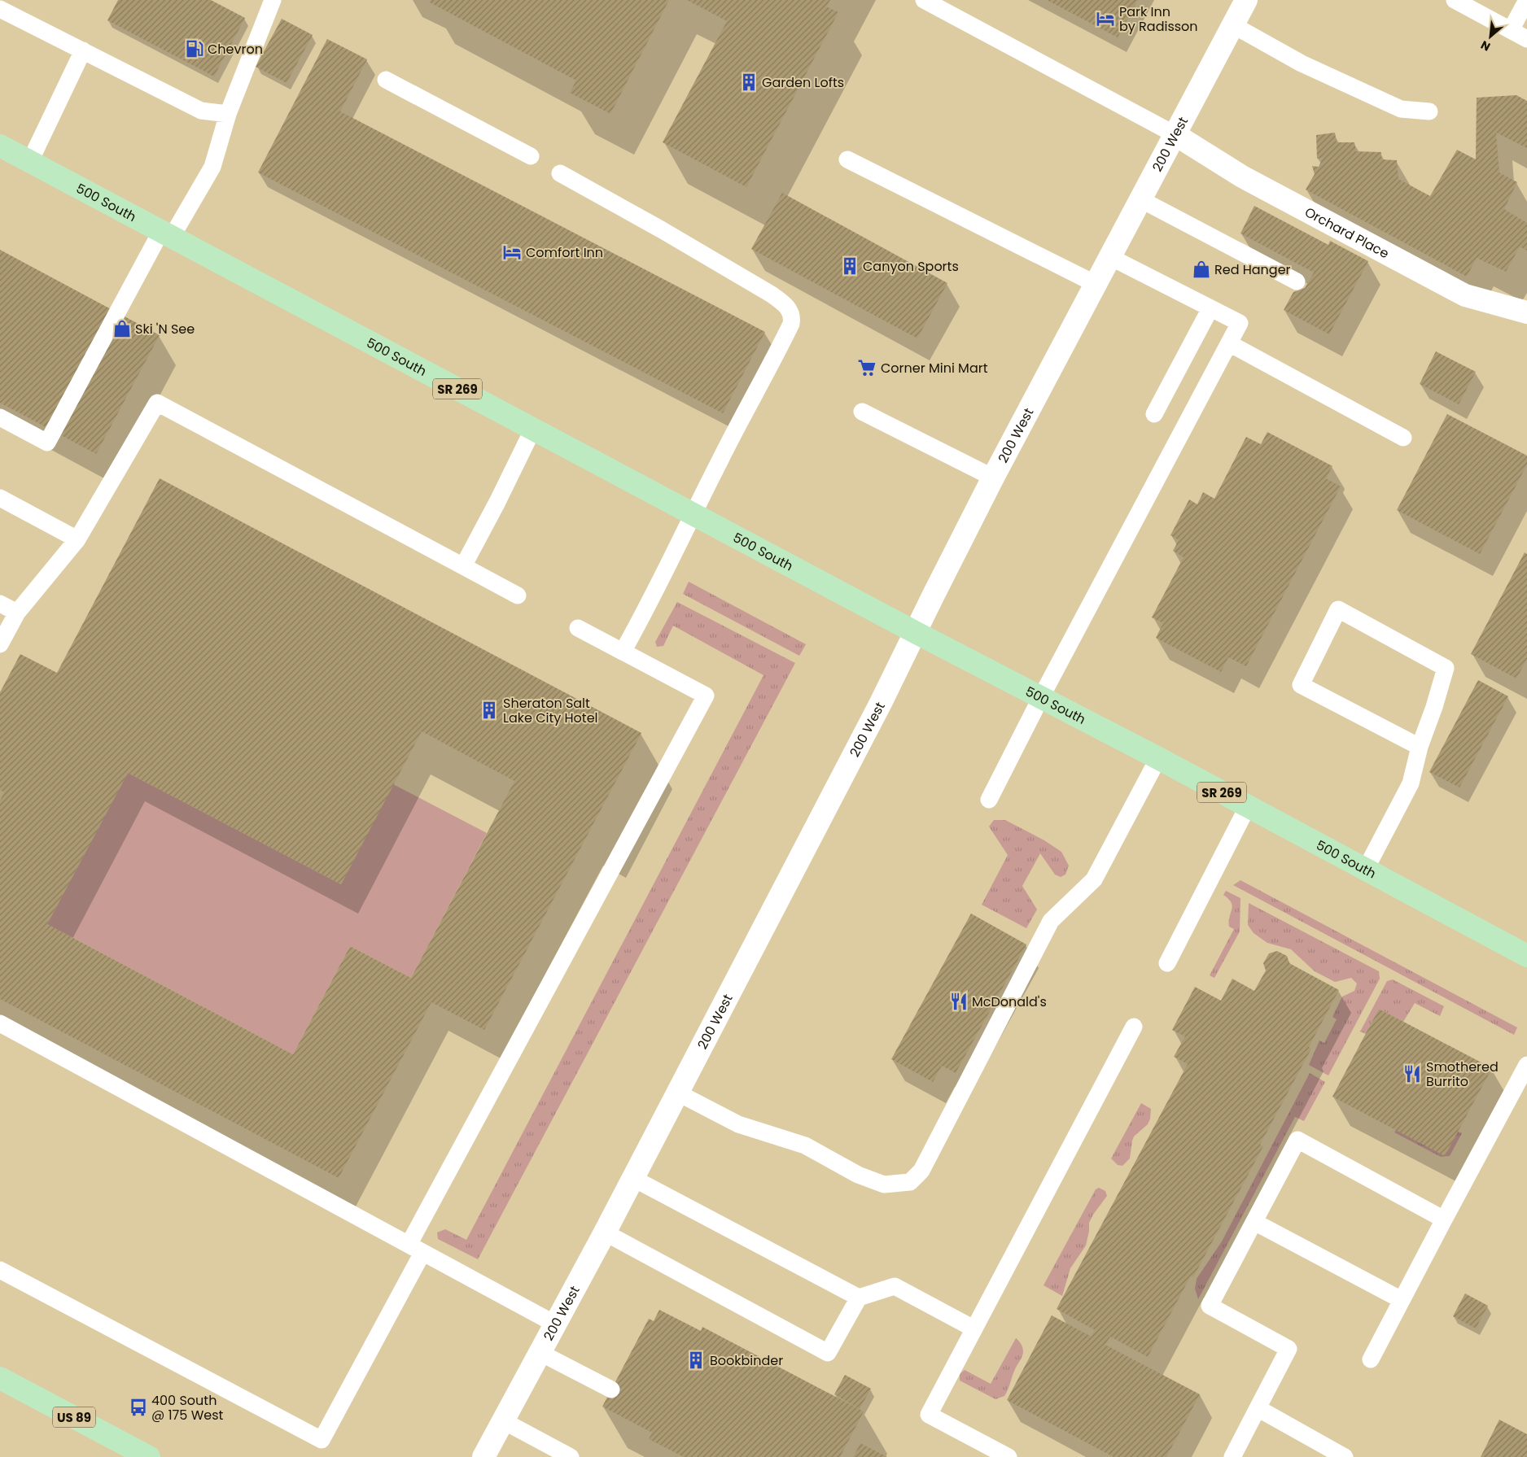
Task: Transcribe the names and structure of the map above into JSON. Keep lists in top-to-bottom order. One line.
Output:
{"streets":{"main road":["500 South","SR 269","US 89"],"street":["200 West","Orchard Place"]},"crossings":[["200 West","500 South"],["200 West","Orchard Place"]],"places":{"hotel":["Park Inn by Radisson","Comfort Inn"],"fuel station":["Chevron"],"building":["Garden Lofts","Canyon Sports","Sheraton Salt Lake City Hotel","Bookbinder"],"shop":["Red Hanger","Ski 'N See"],"supermarket":["Corner Mini Mart"],"restaurant":["McDonald's","Smothered Burrito"],"bus stop":["400 South @ 175 West"]},"north":"bottom left"}
